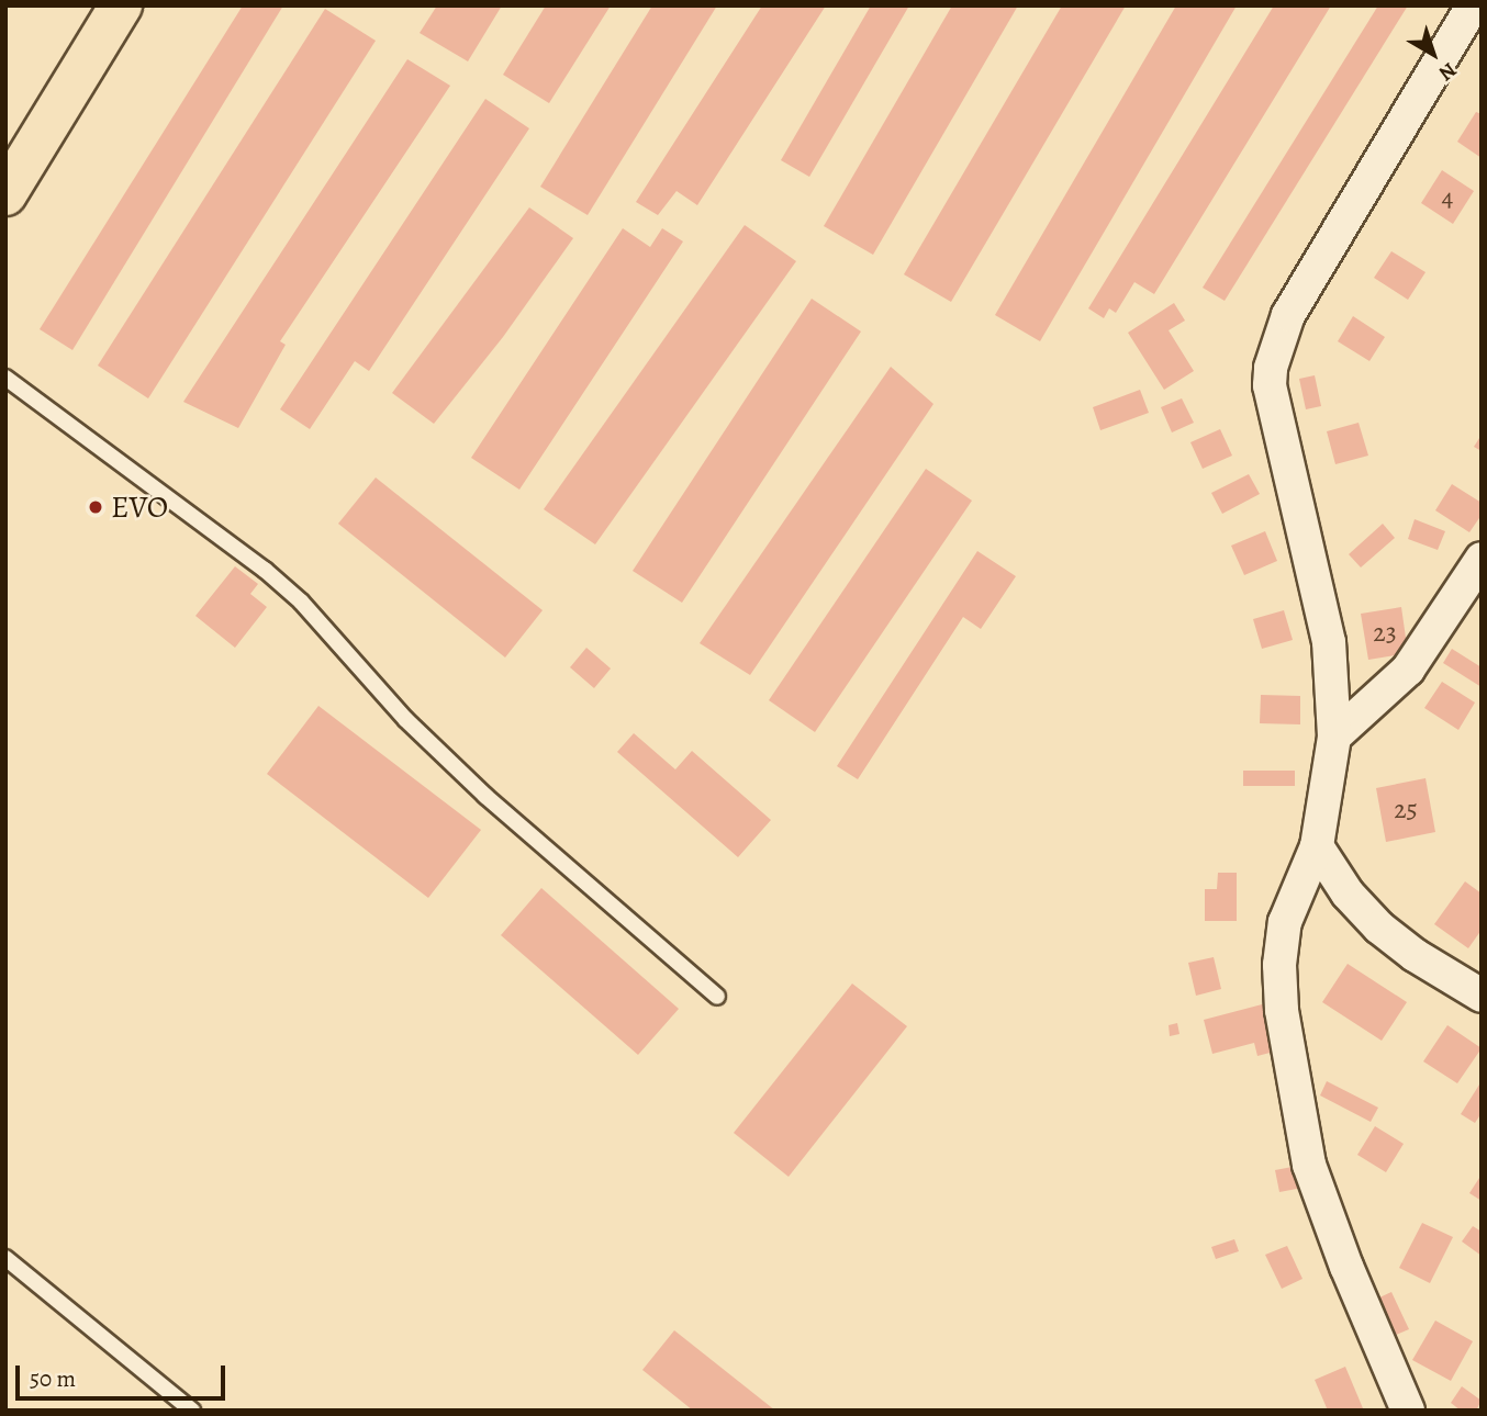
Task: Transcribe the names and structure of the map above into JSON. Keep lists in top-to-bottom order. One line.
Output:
{"places":["EVO"],"house_numbers":["4","23","25"],"scale_bar":"50 m","north":"bottom right"}
